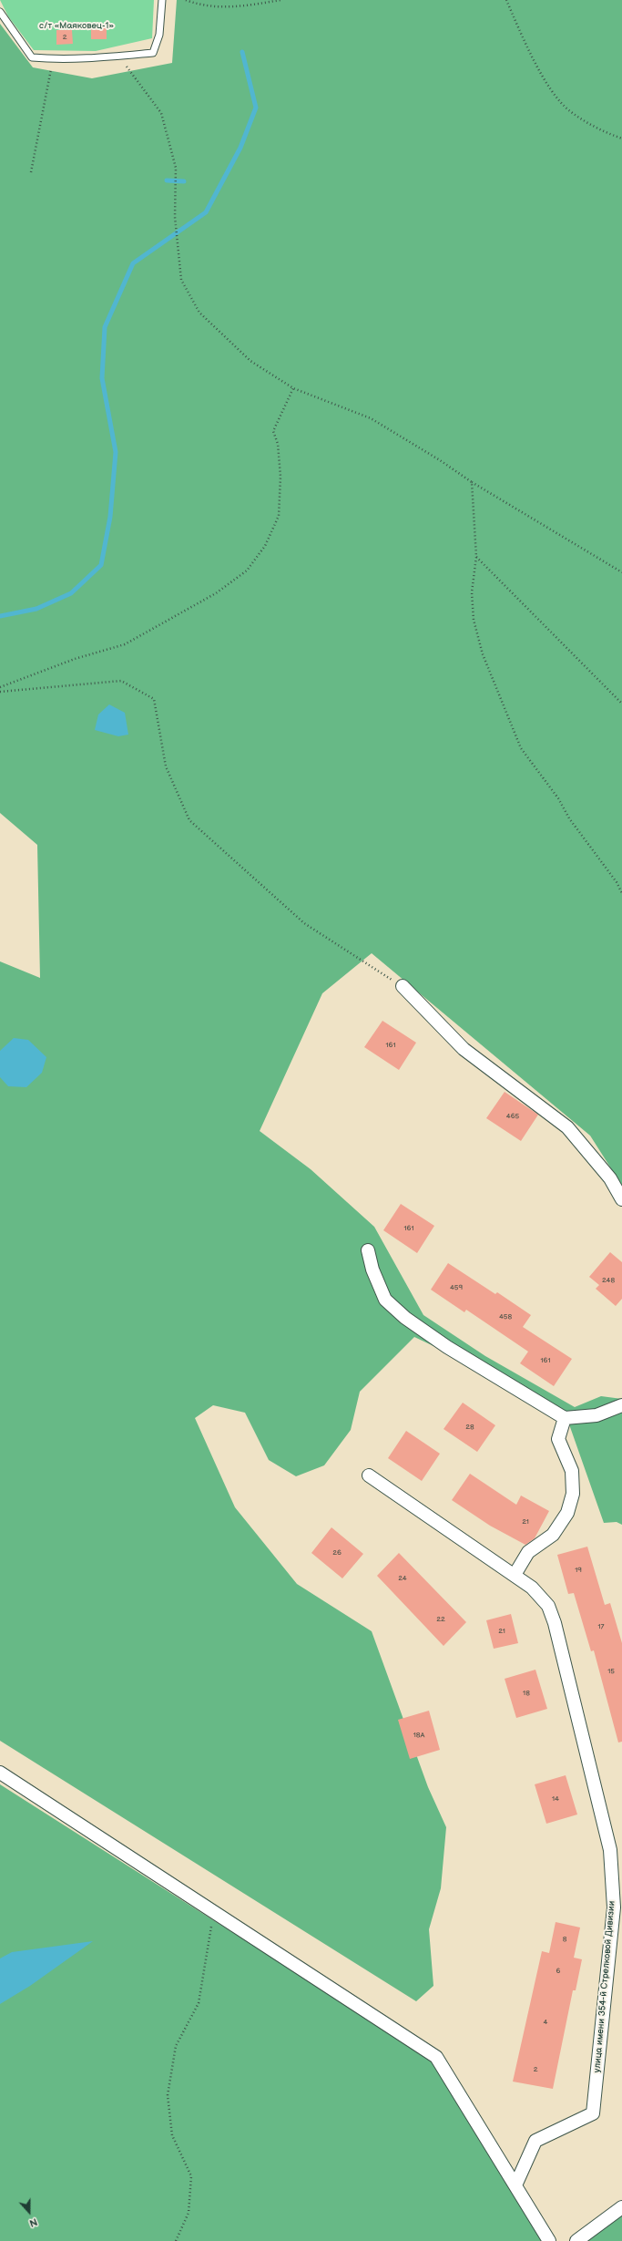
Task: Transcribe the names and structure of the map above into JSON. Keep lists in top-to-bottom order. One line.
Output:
{"streets":{"street":["улица имени 354-й Стрелковой Дивизии"]},"parks":["с/т «Маяковец-1»"],"house_numbers":["2","161","465","161","248","459","458","161","28","21","26","19","24","22","17","21","15","18","18А","14","8","6","4","2"],"north":"bottom"}
